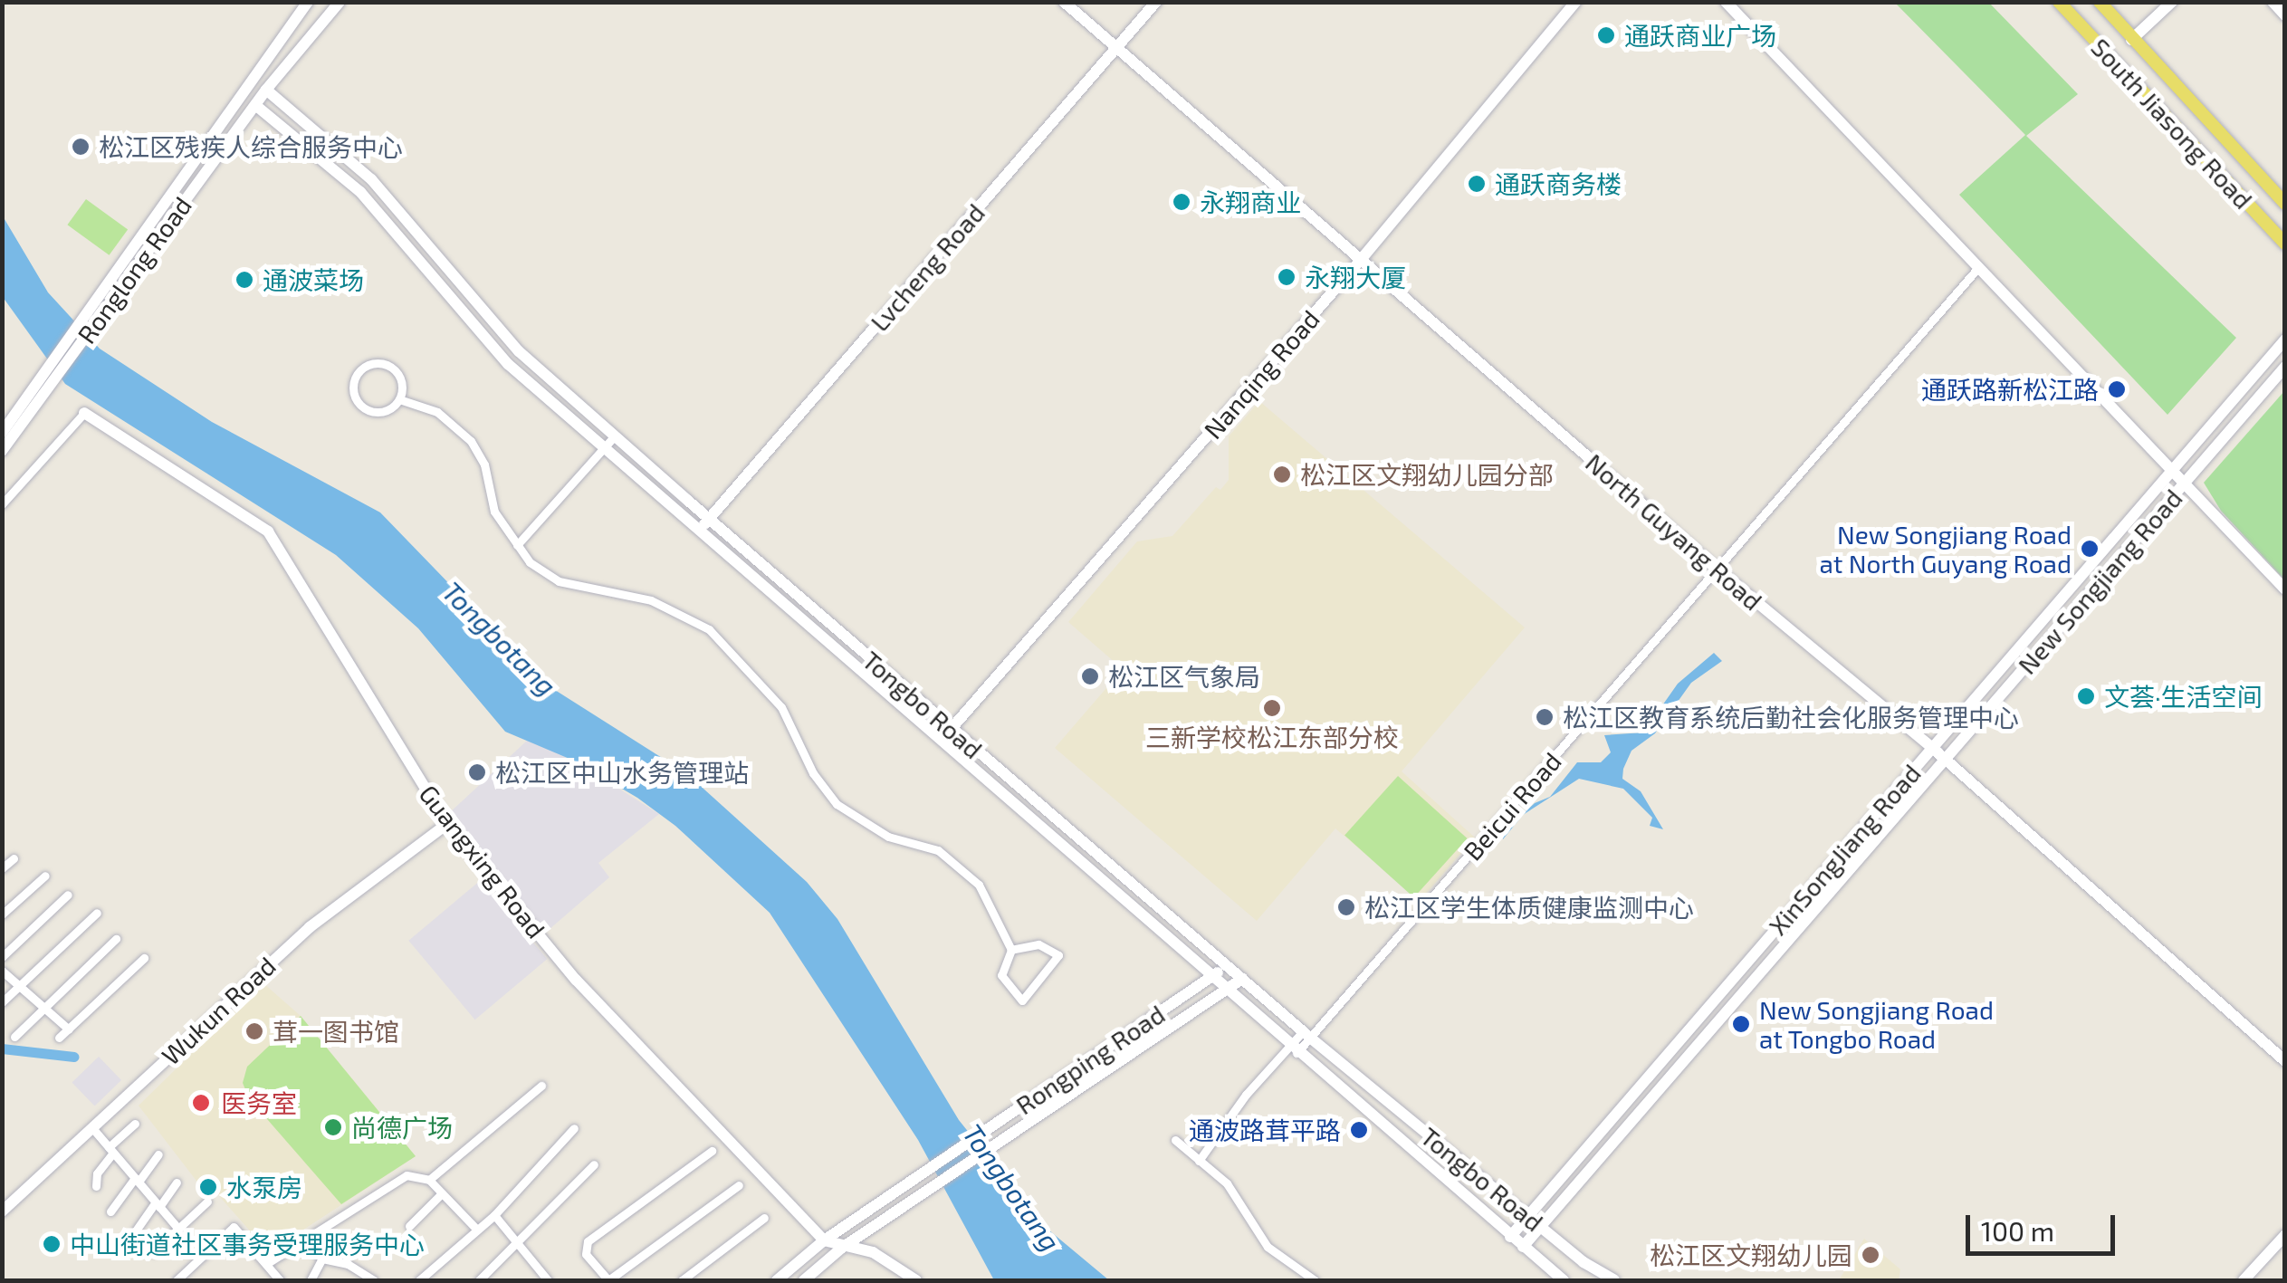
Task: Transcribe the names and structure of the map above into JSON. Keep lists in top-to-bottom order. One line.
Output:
{"streets":{"main road":["South Jiasong Road","Lvcheng Road","Ronglong Road","Nanqing Road","North Guyang Road","New Songjiang Road","Tongbo Road","XinSongJiang Road","Guangxing Road","Wukun Road","Rongping Road"],"street":["Beicui Road"]},"crossings":[["Lvcheng Road","North Guyang Road"],["Lvcheng Road","Tongbo Road"],["Ronglong Road","Tongbo Road"],["Nanqing Road","North Guyang Road"],["Nanqing Road","Tongbo Road"],["North Guyang Road","New Songjiang Road"],["North Guyang Road","Beicui Road"],["North Guyang Road","XinSongJiang Road"],["New Songjiang Road","Tongbo Road"],["Tongbo Road","Beicui Road"],["Tongbo Road","XinSongJiang Road"],["Tongbo Road","Rongping Road"],["Guangxing Road","Wukun Road"],["Guangxing Road","Rongping Road"]],"water":["Tongbotang"],"places":["通跃商业广场","松江区残疾人综合服务中心","通跃商务楼","永翔商业","永翔大厦","通波菜场","通跃路新松江路","松江区文翔幼儿园分部","New Songjiang Road at North Guyang Road","松江区气象局","文荟·生活空间","三新学校松江东部分校","松江区教育系统后勤社会化服务管理中心","松江区中山水务管理站","松江区学生体质健康监测中心","New Songjiang Road at Tongbo Road","茸一图书馆","医务室","尚德广场","通波路茸平路","水泵房","中山街道社区事务受理服务中心","松江区文翔幼儿园"],"scale_bar":"100 m"}
